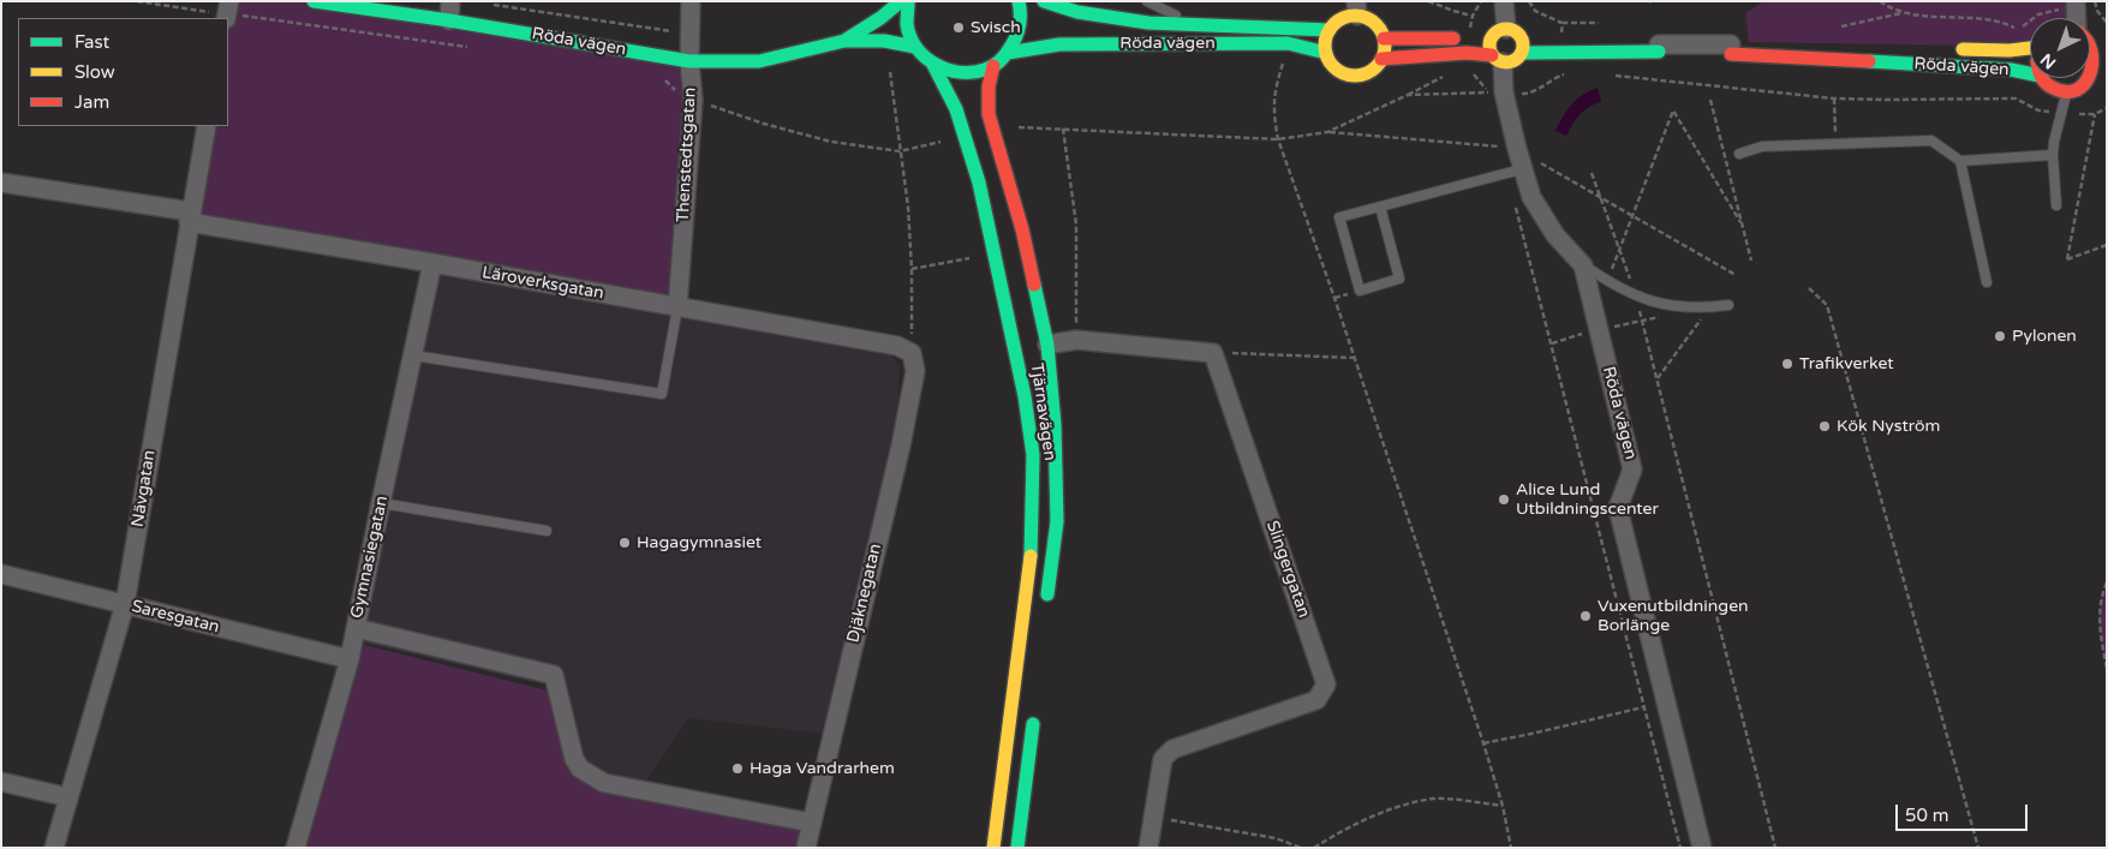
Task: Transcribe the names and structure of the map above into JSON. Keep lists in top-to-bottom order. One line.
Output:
{"streets":{"main road":["Röda vägen","Tjärnavägen"],"street":["Thenstedtsgatan","Läroverksgatan","Nävgatan","Gymnasiegatan","Slingergatan","Djäknegatan","Saresgatan"]},"crossings":[["Röda vägen","Thenstedtsgatan"],["Thenstedtsgatan","Läroverksgatan"],["Läroverksgatan","Nävgatan"],["Läroverksgatan","Gymnasiegatan"],["Läroverksgatan","Djäknegatan"],["Nävgatan","Saresgatan"],["Gymnasiegatan","Saresgatan"]],"places":["Svisch","Pylonen","Trafikverket","Kök Nyström","Alice Lund Utbildningscenter","Hagagymnasiet","Vuxenutbildningen Borlänge","Haga Vandrarhem"],"legend":["Fast","Slow","Jam"],"scale_bar":"50 m","north":"bottom left"}
